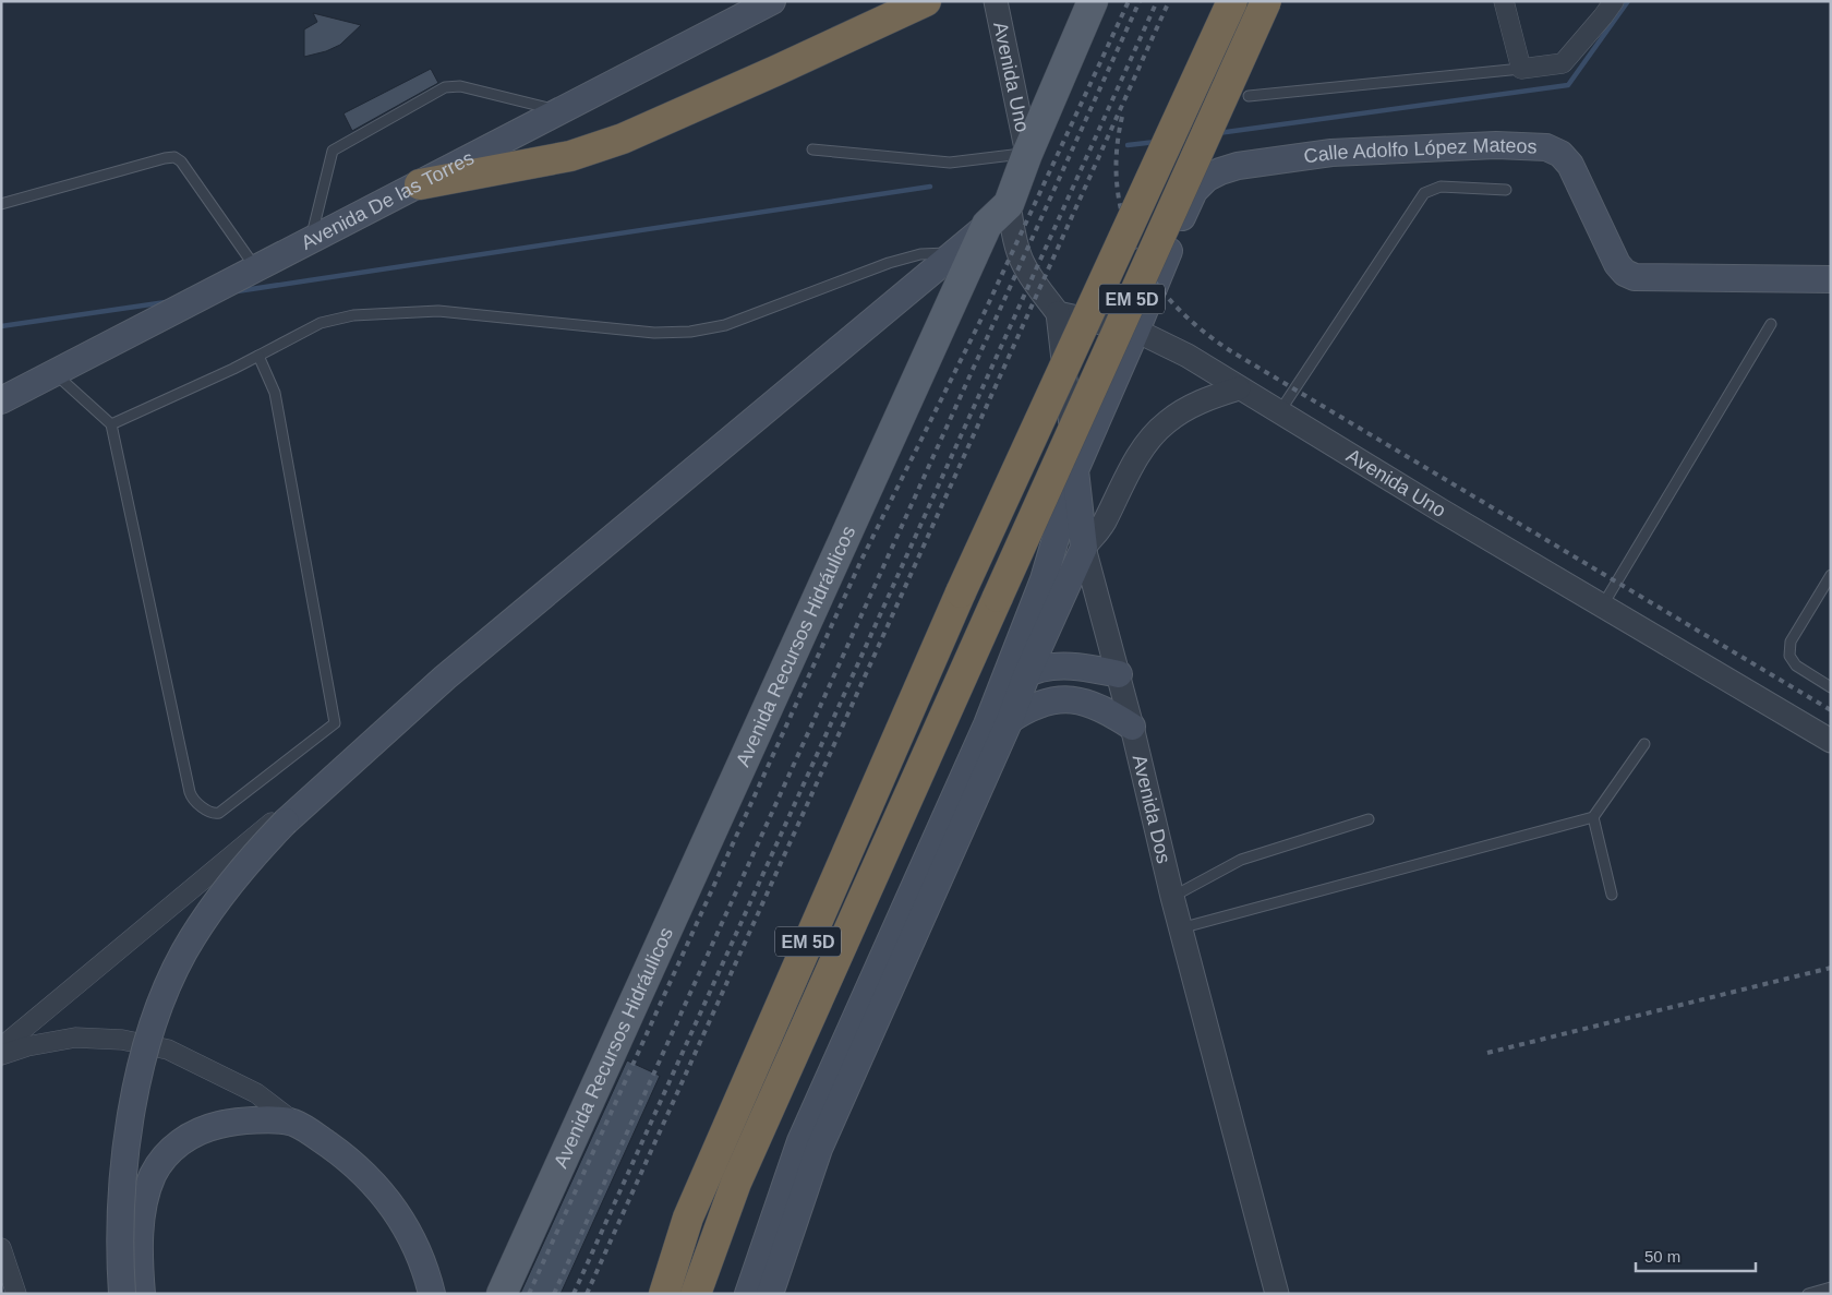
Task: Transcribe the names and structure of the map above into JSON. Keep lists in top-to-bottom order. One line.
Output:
{"streets":{"highway":["EM 5D"],"main road":["Calle Adolfo López Mateos","Avenida De las Torres","Avenida Recursos Hidráulicos","Avenida Dos"],"street":["Avenida Uno"]},"crossings":[["Avenida Uno","Calle Adolfo López Mateos"],["Avenida Uno","Avenida Recursos Hidráulicos"]],"scale_bar":"50 m"}
